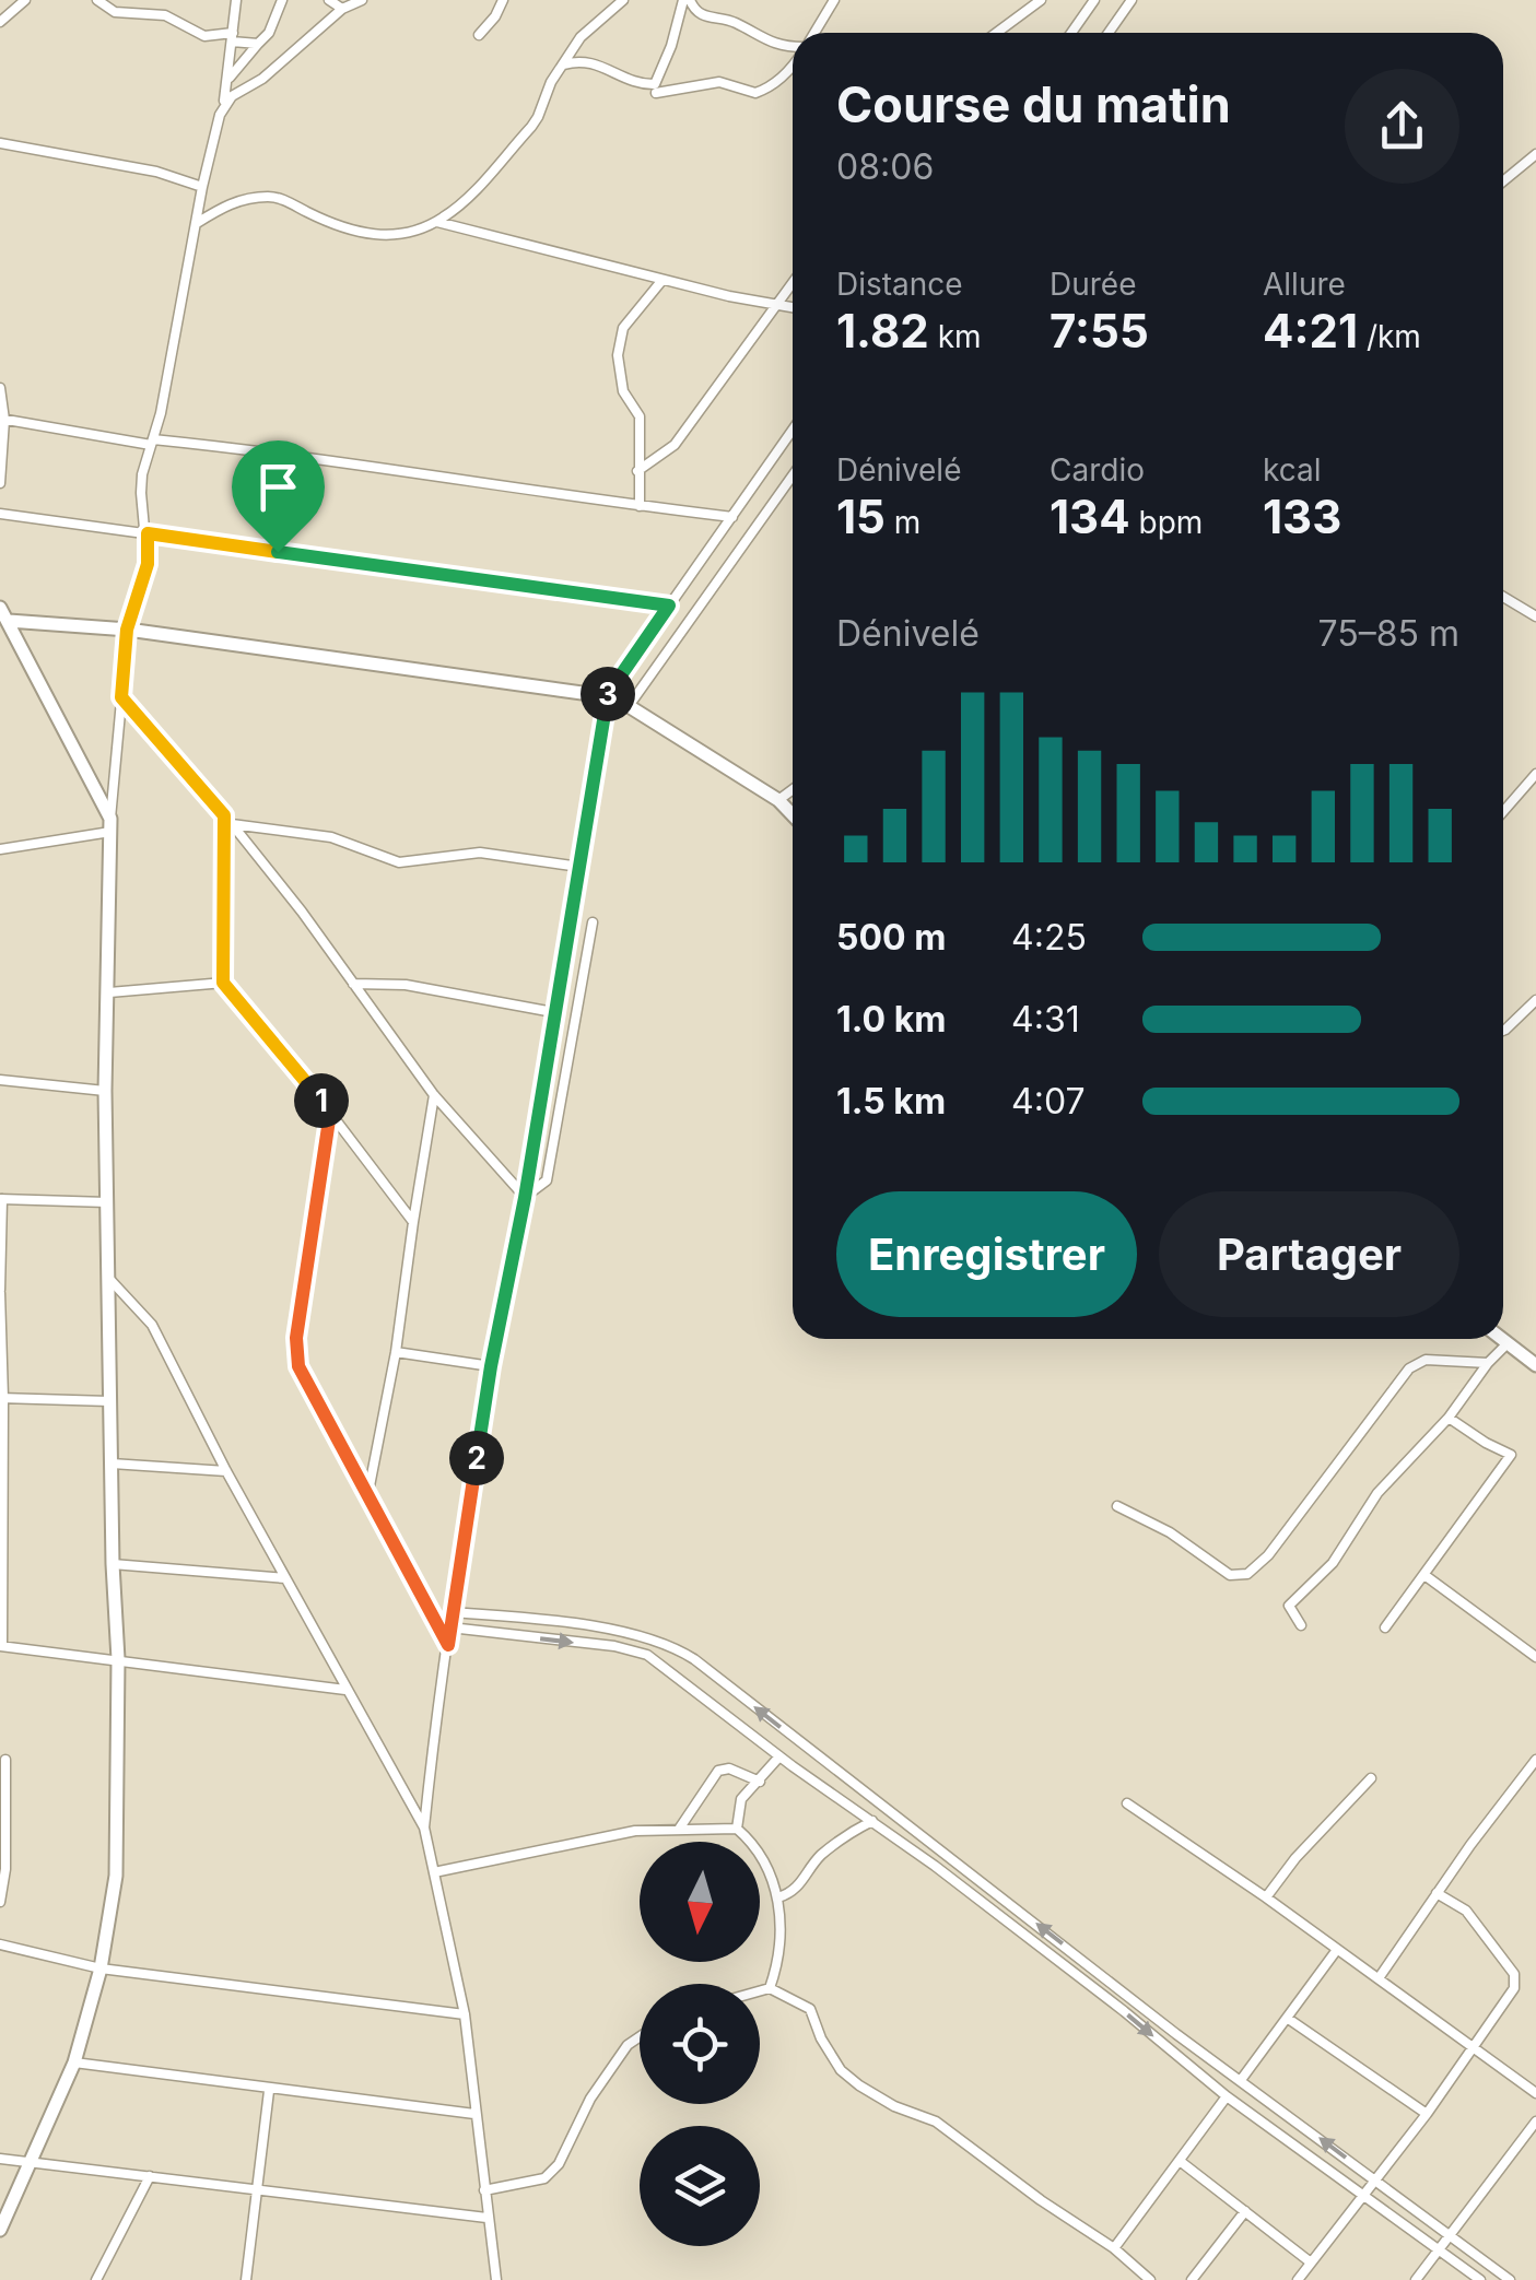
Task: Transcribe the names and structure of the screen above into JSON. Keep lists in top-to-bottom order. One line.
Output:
{"north":"bottom","page":{"heading":["Course du matin","08:06"],"stats":[["Distance","1.82 km"],["Durée","7:55"],["Allure","4:21 /km"],["Dénivelé","15 m"],["Cardio","134 bpm"],["kcal","133"]],"chart":["Dénivelé","75–85 m"],"pins":["3","1","2"],"list":[{"name":"500 m","note":"4:25"},{"name":"1.0 km","note":"4:31"},{"name":"1.5 km","note":"4:07"}],"buttons":["Enregistrer","Partager"]}}
